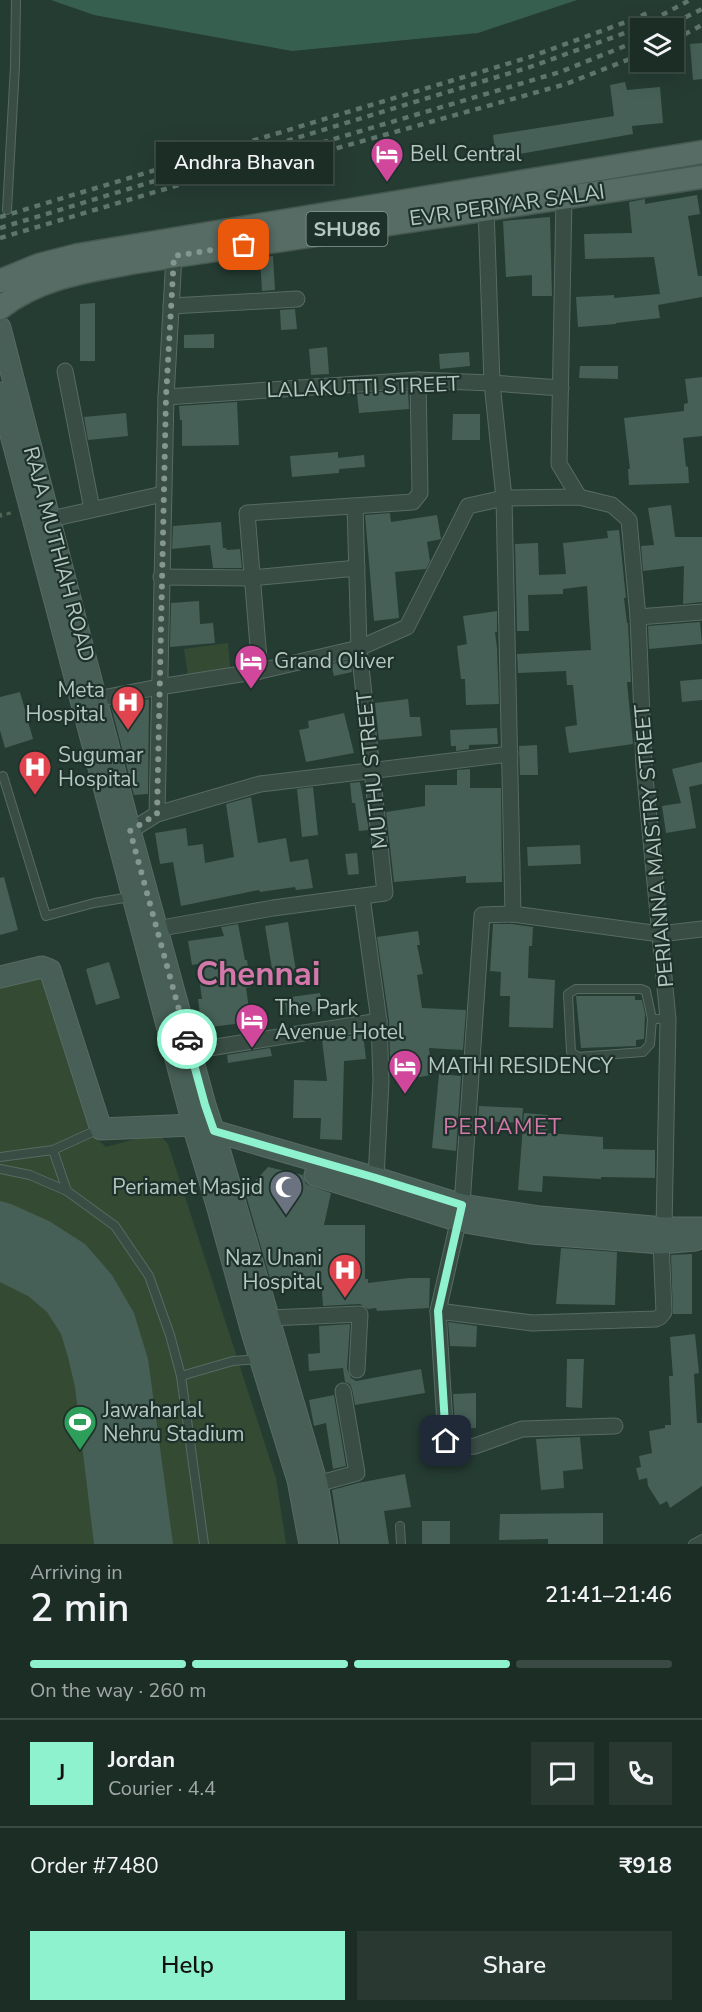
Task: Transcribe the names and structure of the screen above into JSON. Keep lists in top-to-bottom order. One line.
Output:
{"streets":{"main road":["EVR PERIYAR SALAI","SHU86","RAJA MUTHIAH ROAD"],"street":["LALAKUTTI STREET","MUTHU STREET","PERIANNA MAISTRY STREET"]},"crossings":[["MUTHU STREET","PERIANNA MAISTRY STREET"]],"districts":["Chennai","PERIAMET"],"places":{"hotel":["Bell Central","Grand Oliver","The Park Avenue Hotel","MATHI RESIDENCY"],"other":["Andhra Bhavan"],"hospital":["Meta Hospital","Sugumar Hospital","Naz Unani Hospital"],"mosque":["Periamet Masjid"],"sports":["Jawaharlal Nehru Stadium"]},"page":{"bubble":"Andhra Bhavan","heading":["2 min","Arriving in","21:41–21:46"],"panel":["Jordan","Courier · 4.4","Order #7480","₹918"],"bar":"On the way · 260 m","round":"J","buttons":["Help","Share"]}}
